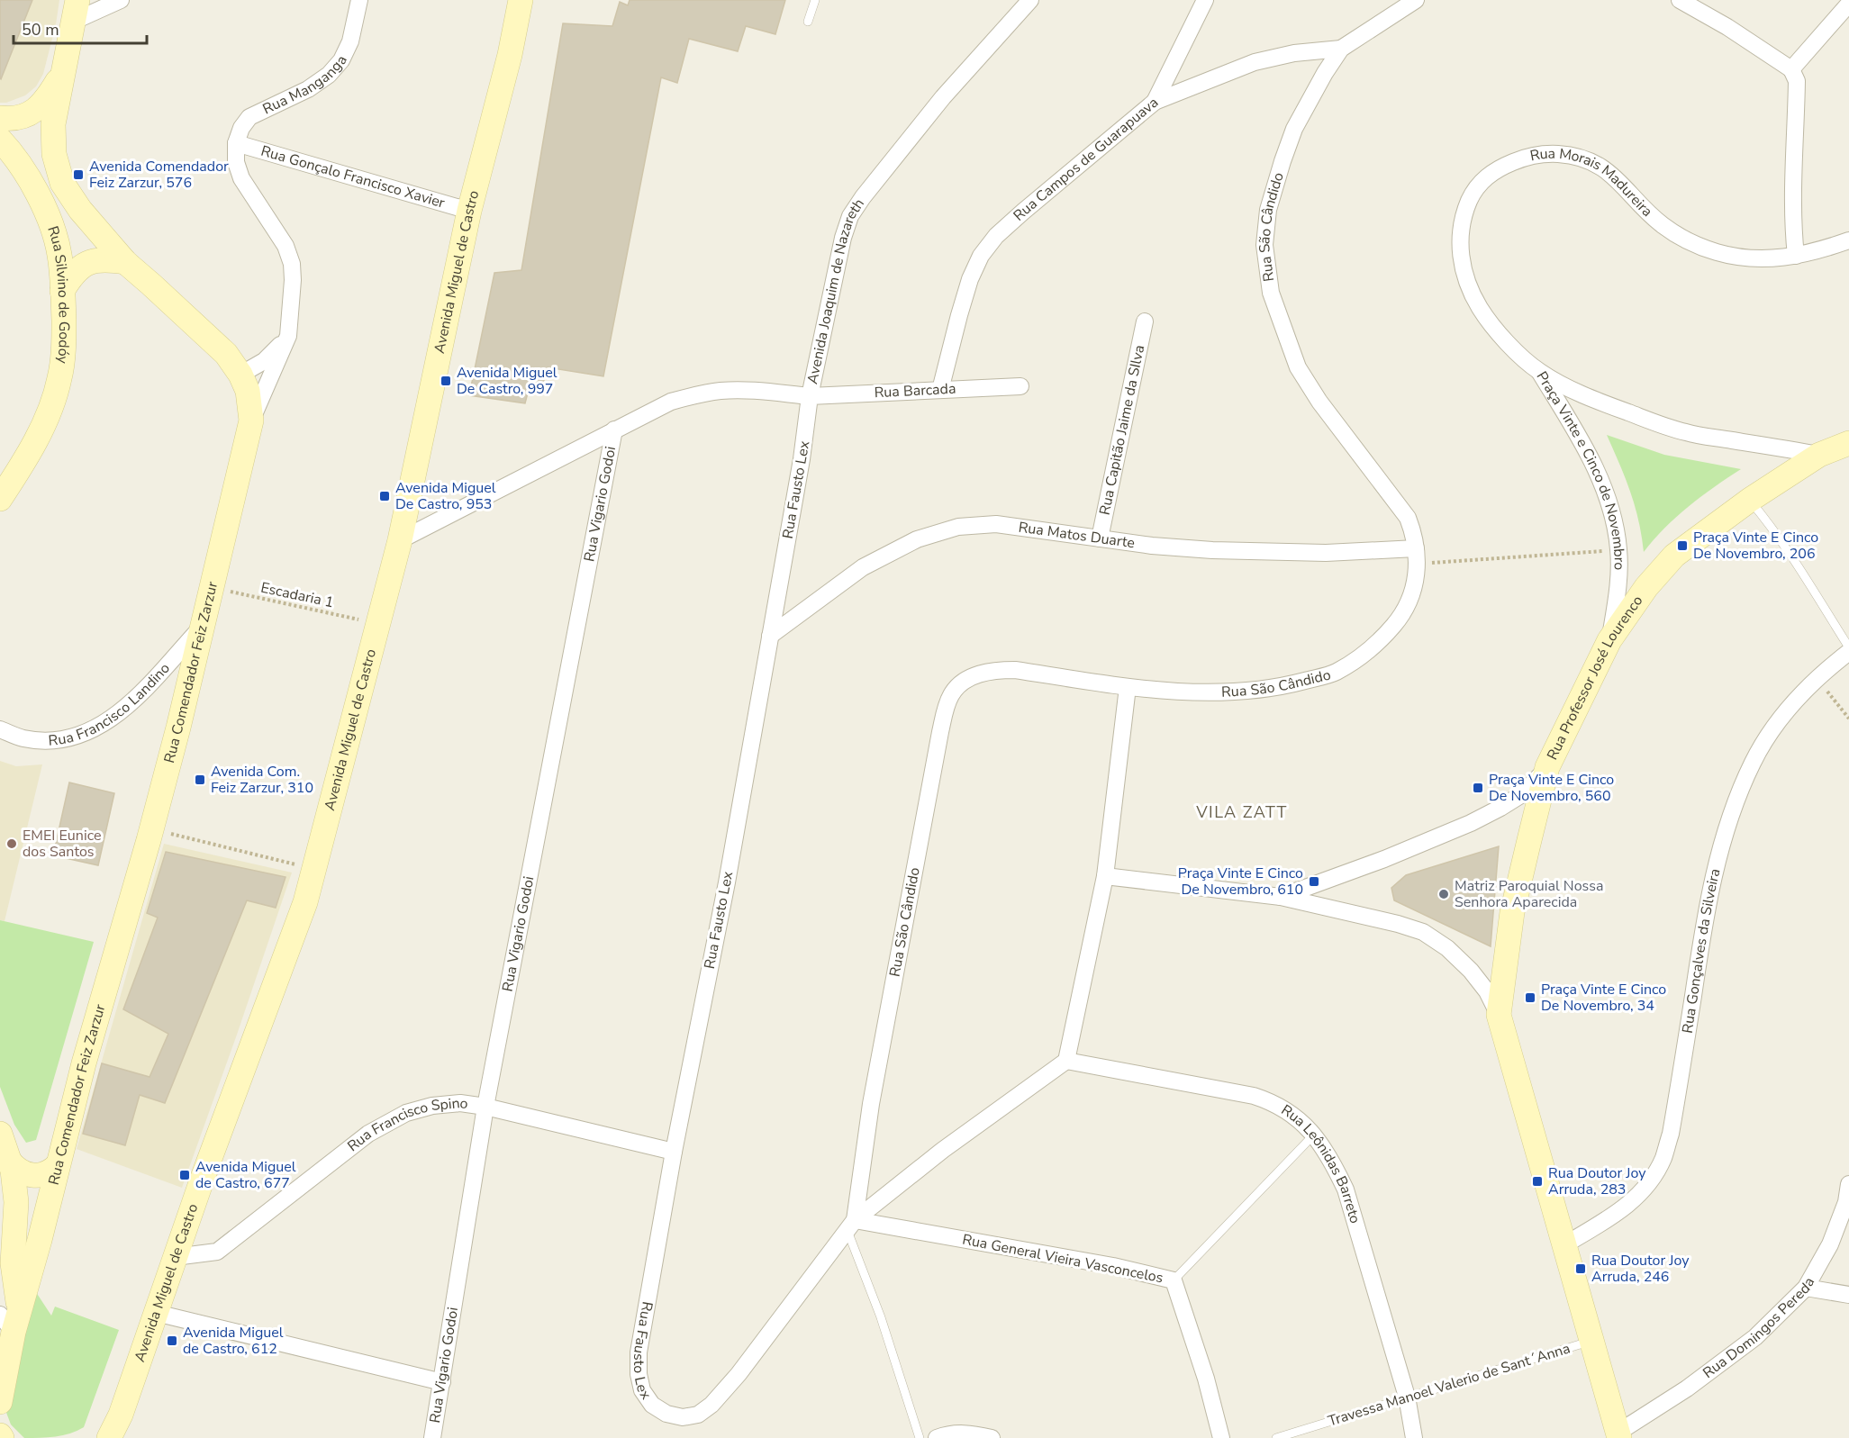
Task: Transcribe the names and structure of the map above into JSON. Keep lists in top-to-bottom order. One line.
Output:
{"streets":{"street":["Rua Manganga","Rua Campos de Guarapuava","Rua Gonçalo Francisco Xavier","Rua Morais Madureira","Rua São Cândido","Avenida Miguel de Castro","Avenida Joaquim de Nazareth","Rua Silvino de Godóy","Rua Barcada","Rua Capitão Jaime da SIlva","Praça Vinte e Cinco de Novembro","Rua Fausto Lex","Rua Vigario Godoi","Rua Matos Duarte","Rua Comendador Feiz Zarzur","Rua Professor José Lourenco","Rua Francisco Landino","Rua Gonçalves da Silveira","Rua Francisco Spino","Rua Leônidas Barreto","Rua General Vieira Vasconcelos","Rua Domingos Pereda"],"lane":["Travessa Manoel Valerio de Sant´Anna"],"path":["Escadaria 1"]},"crossings":[["Rua Manganga","Rua Gonçalo Francisco Xavier"],["Rua Campos de Guarapuava","Rua São Cândido"],["Rua Campos de Guarapuava","Rua Barcada"],["Rua Gonçalo Francisco Xavier","Avenida Miguel de Castro"],["Rua Morais Madureira","Praça Vinte e Cinco de Novembro"],["Rua São Cândido","Rua Fausto Lex"],["Rua São Cândido","Rua Matos Duarte"],["Rua São Cândido","Rua General Vieira Vasconcelos"],["Avenida Miguel de Castro","Avenida Joaquim de Nazareth"],["Avenida Miguel de Castro","Escadaria 1"],["Avenida Miguel de Castro","Rua Francisco Spino"],["Avenida Joaquim de Nazareth","Rua Barcada"],["Avenida Joaquim de Nazareth","Rua Fausto Lex"],["Avenida Joaquim de Nazareth","Rua Vigario Godoi"],["Rua Barcada","Rua Fausto Lex"],["Rua Capitão Jaime da SIlva","Rua Matos Duarte"],["Praça Vinte e Cinco de Novembro","Rua Professor José Lourenco"],["Rua Fausto Lex","Rua Matos Duarte"],["Rua Fausto Lex","Rua Francisco Spino"],["Rua Fausto Lex","Rua Leônidas Barreto"],["Rua Fausto Lex","Rua General Vieira Vasconcelos"],["Rua Vigario Godoi","Rua Francisco Spino"],["Escadaria 1","Rua Comendador Feiz Zarzur"],["Rua Comendador Feiz Zarzur","Rua Francisco Landino"],["Rua Leônidas Barreto","Travessa Manoel Valerio de Sant´Anna"]],"districts":["VILA ZATT"],"places":{"transit":["Avenida Comendador Feiz Zarzur, 576","Avenida Miguel De Castro, 997","Avenida Miguel De Castro, 953","Praça Vinte E Cinco De Novembro, 206","Avenida Com. Feiz Zarzur, 310","Praça Vinte E Cinco De Novembro, 560","Praça Vinte E Cinco De Novembro, 610","Praça Vinte E Cinco De Novembro, 34","Avenida Miguel de Castro, 677","Rua Doutor Joy Arruda, 283","Rua Doutor Joy Arruda, 246","Avenida Miguel de Castro, 612"],"other":["EMEI Eunice dos Santos","Matriz Paroquial Nossa Senhora Aparecida"]},"scale_bar":"50 m"}
